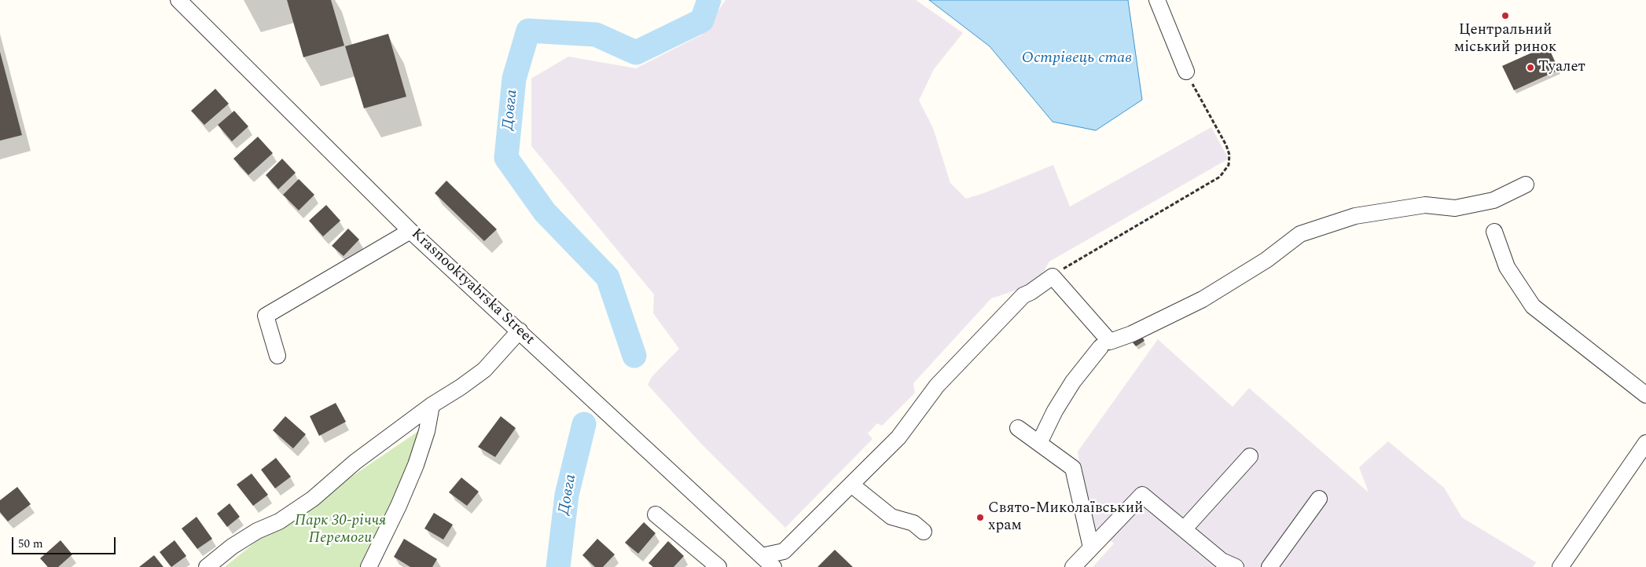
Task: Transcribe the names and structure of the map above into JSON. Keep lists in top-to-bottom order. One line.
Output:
{"streets":{"street":["Krasnooktyabrska Street"]},"water":["Острівець став","Довга"],"parks":["Парк 30-річчя Перемоги"],"places":["Центральний міський ринок","Туалет","Свято-Миколаївський храм"],"scale_bar":"50 m"}
